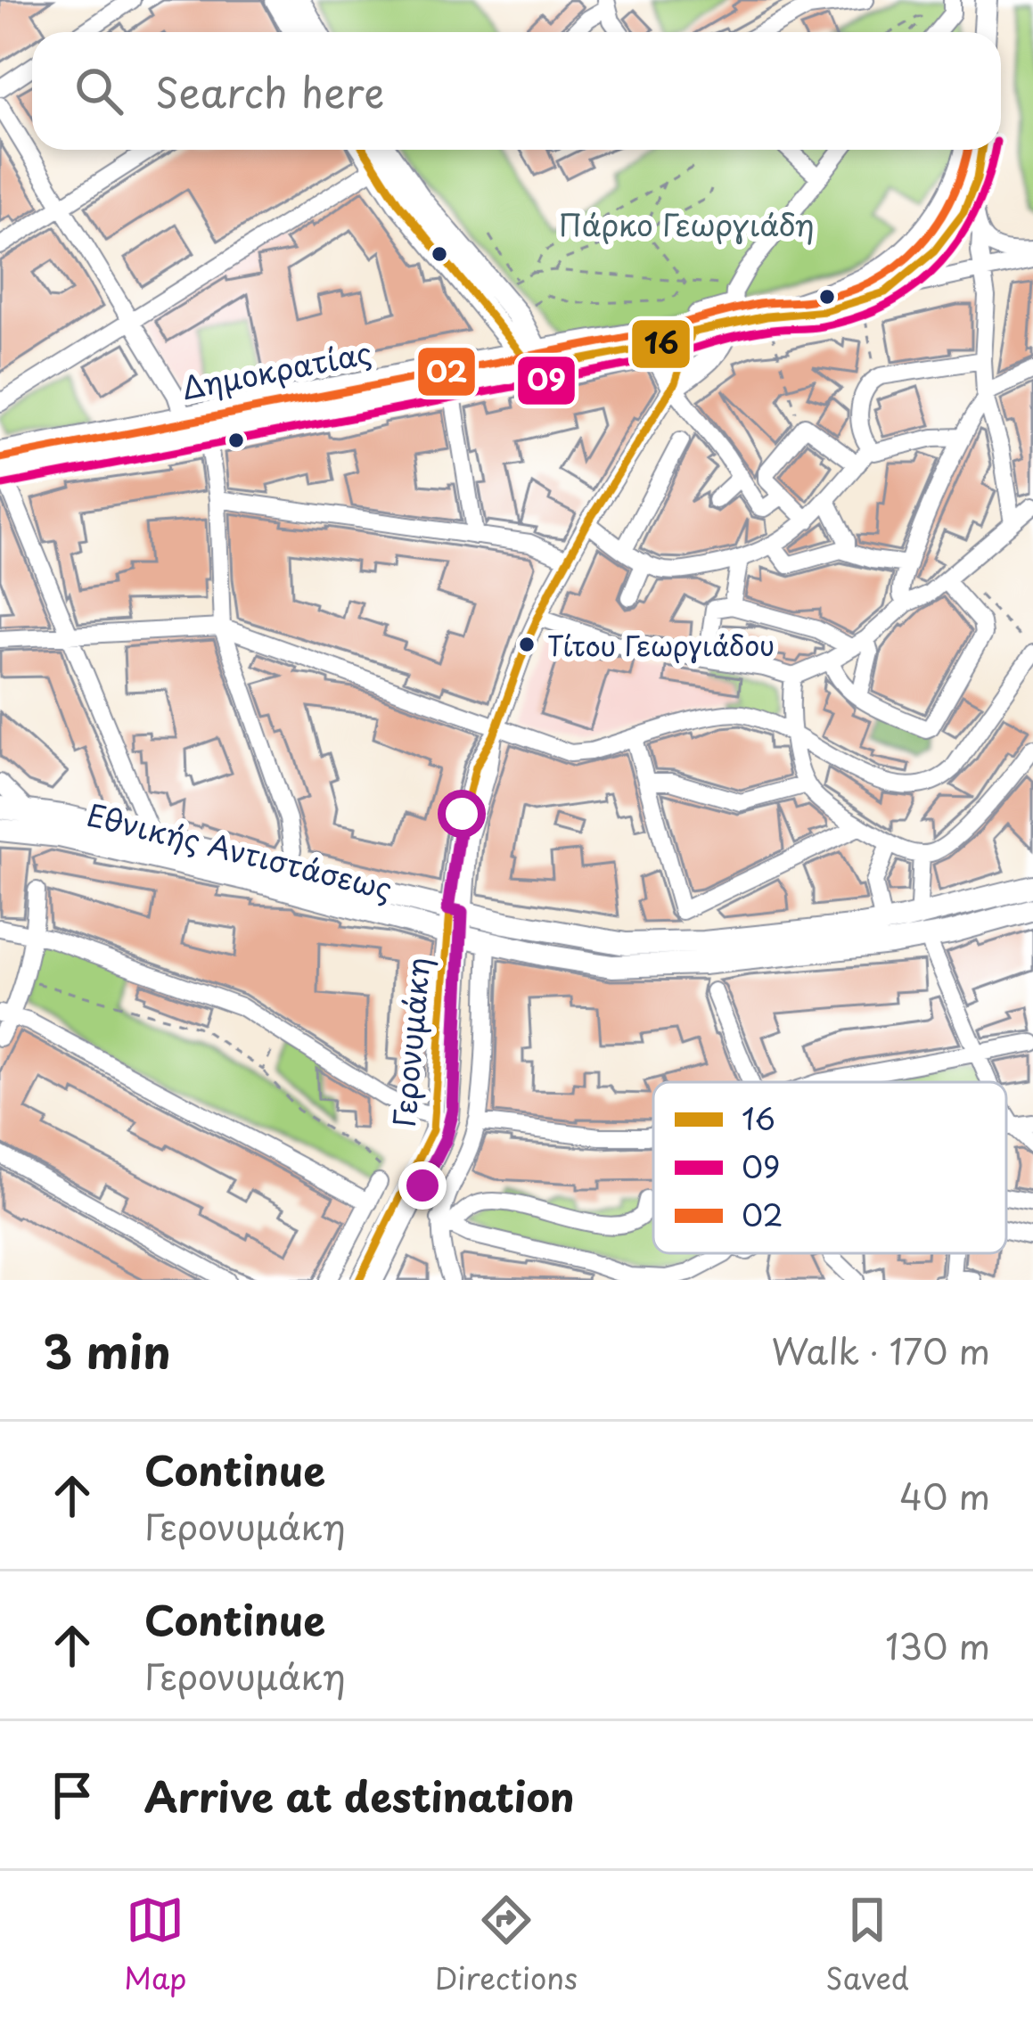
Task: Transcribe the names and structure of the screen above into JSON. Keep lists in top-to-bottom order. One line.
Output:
{"streets":{"main road":["Δημοκρατίας","Εθνικής Αντιστάσεως"],"street":["Γερονυμάκη"]},"crossings":[["Δημοκρατίας","Γερονυμάκη"],["Εθνικής Αντιστάσεως","Γερονυμάκη"]],"parks":["Πάρκο Γεωργιάδη"],"places":["Τίτου Γεωργιάδου"],"lines":["transit line 16","transit line 09","transit line 02"],"legend":["16","09","02"],"page":{"search":"Search here","heading":["3 min","Walk · 170 m"],"list":[["Continue","Γερονυμάκη","40 m"],["Continue","Γερονυμάκη","130 m"],"Arrive at destination"],"nav":["Map","Directions","Saved"]}}
